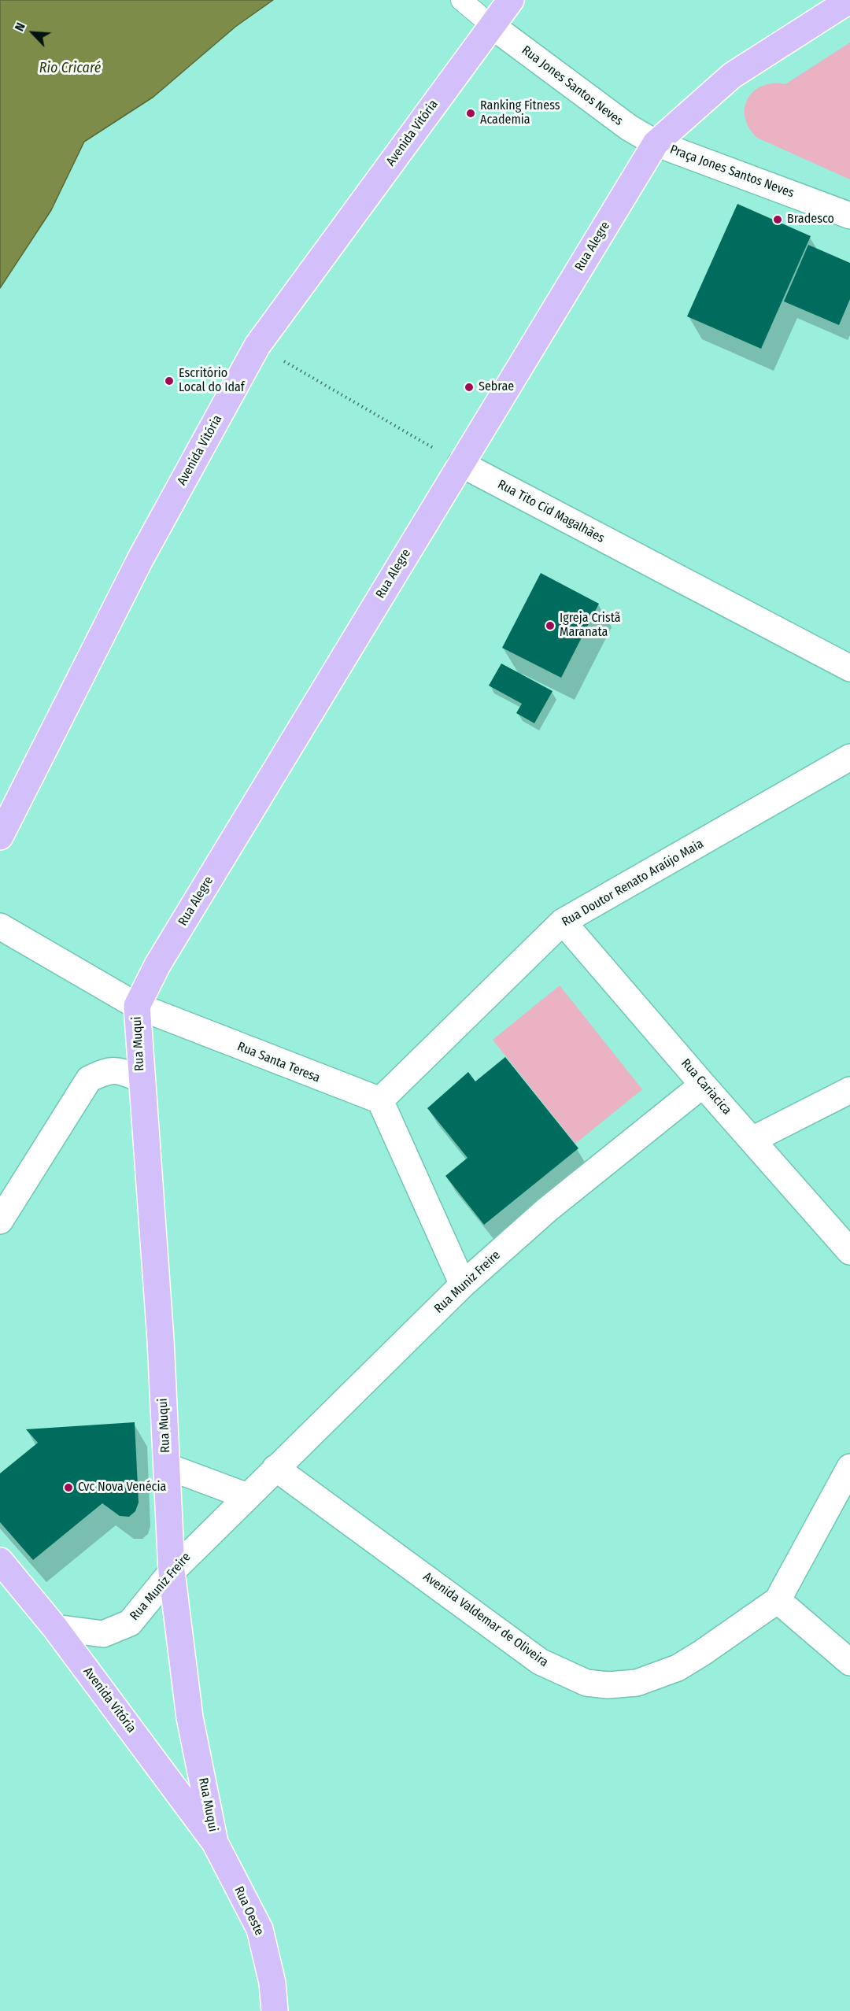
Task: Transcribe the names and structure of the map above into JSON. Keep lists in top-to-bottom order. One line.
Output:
{"streets":{"main road":["Avenida Vitória","Praça Jones Santos Neves","Rua Alegre","Rua Muqui","Rua Oeste"],"street":["Rua Jones Santos Neves","Rua Tito Cid Magalhães","Rua Doutor Renato Araújo Maia","Rua Santa Teresa","Rua Cariacica","Rua Muniz Freire","Avenida Valdemar de Oliveira"]},"crossings":[["Rua Jones Santos Neves","Avenida Vitória"],["Rua Jones Santos Neves","Praça Jones Santos Neves"],["Rua Jones Santos Neves","Rua Alegre"],["Avenida Vitória","Rua Muqui"],["Avenida Vitória","Rua Muniz Freire"],["Avenida Vitória","Rua Oeste"],["Praça Jones Santos Neves","Rua Alegre"],["Rua Alegre","Rua Tito Cid Magalhães"],["Rua Alegre","Rua Muqui"],["Rua Alegre","Rua Santa Teresa"],["Rua Doutor Renato Araújo Maia","Rua Santa Teresa"],["Rua Doutor Renato Araújo Maia","Rua Cariacica"],["Rua Muqui","Rua Santa Teresa"],["Rua Muqui","Rua Muniz Freire"],["Rua Muqui","Rua Oeste"],["Rua Cariacica","Rua Muniz Freire"],["Rua Muniz Freire","Avenida Valdemar de Oliveira"]],"water":["Rio Cricaré"],"places":["Ranking Fitness Academia","Bradesco","Escritório Local do Idaf","Sebrae","Igreja Cristã Maranata","Cvc Nova Venécia"],"north":"top left"}
